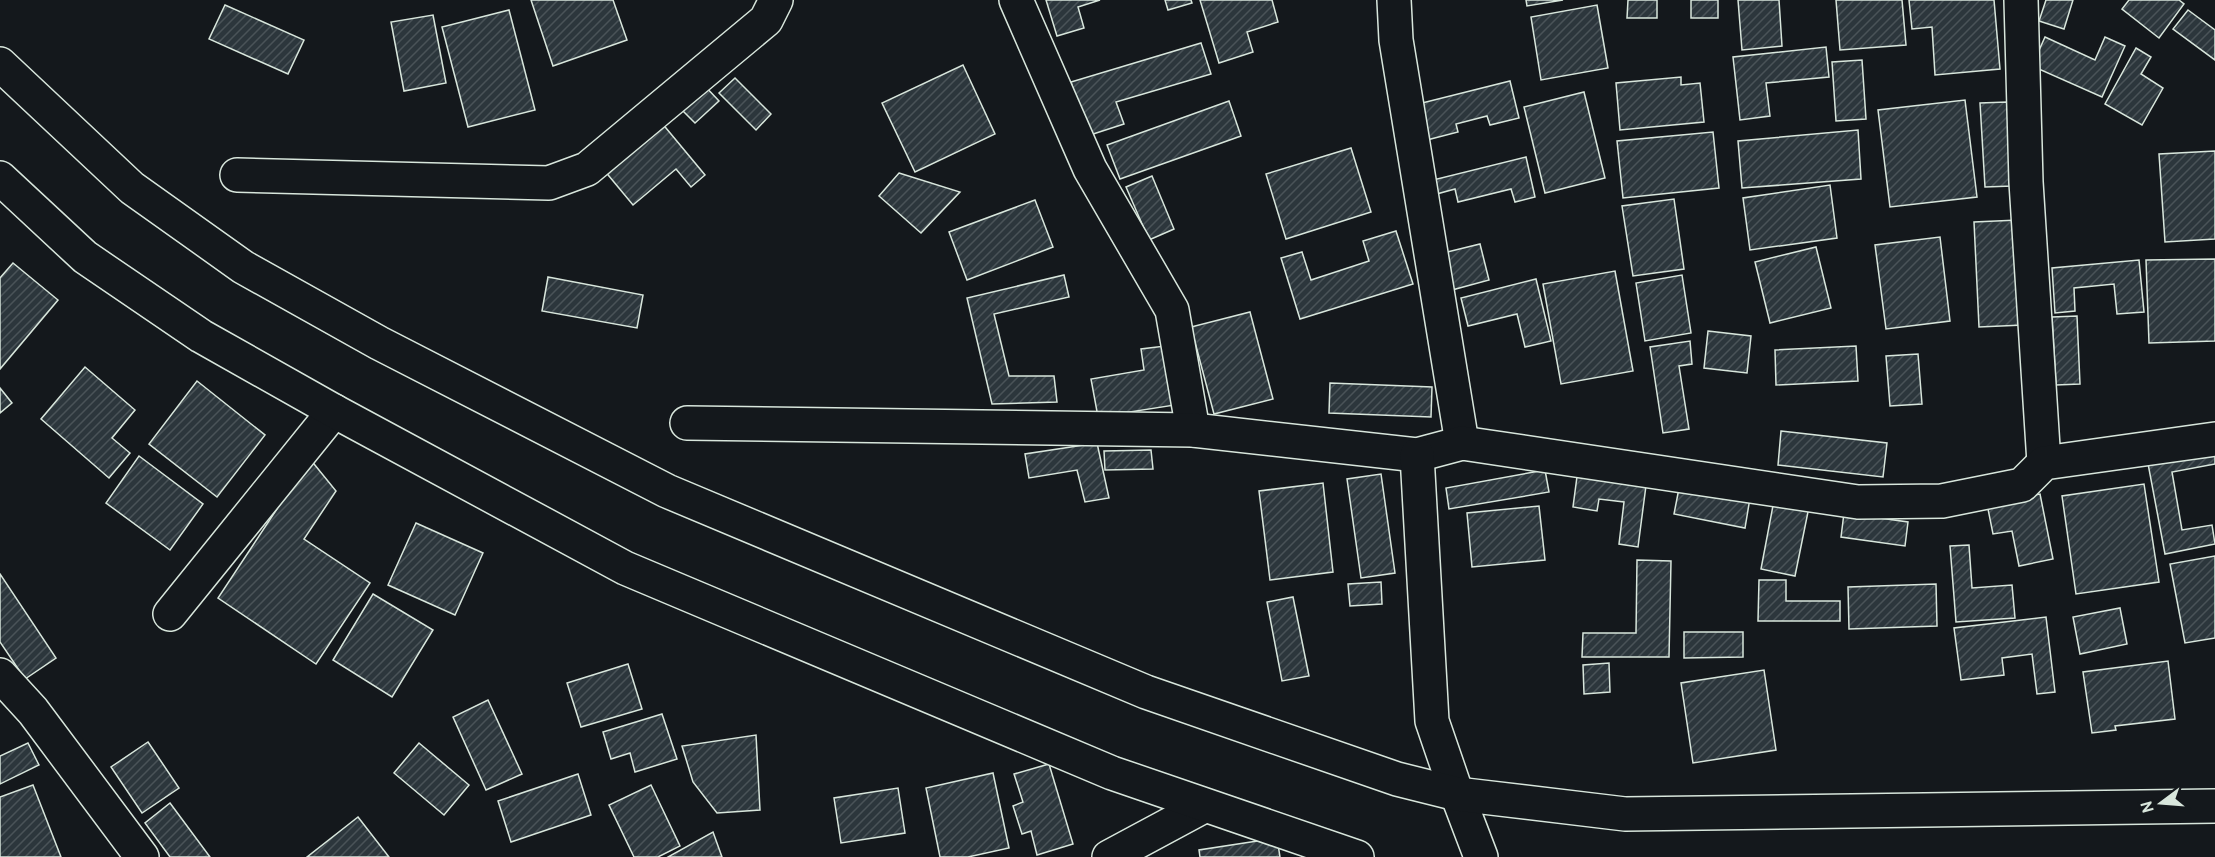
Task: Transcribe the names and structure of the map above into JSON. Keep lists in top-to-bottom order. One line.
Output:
{"north":"left"}
